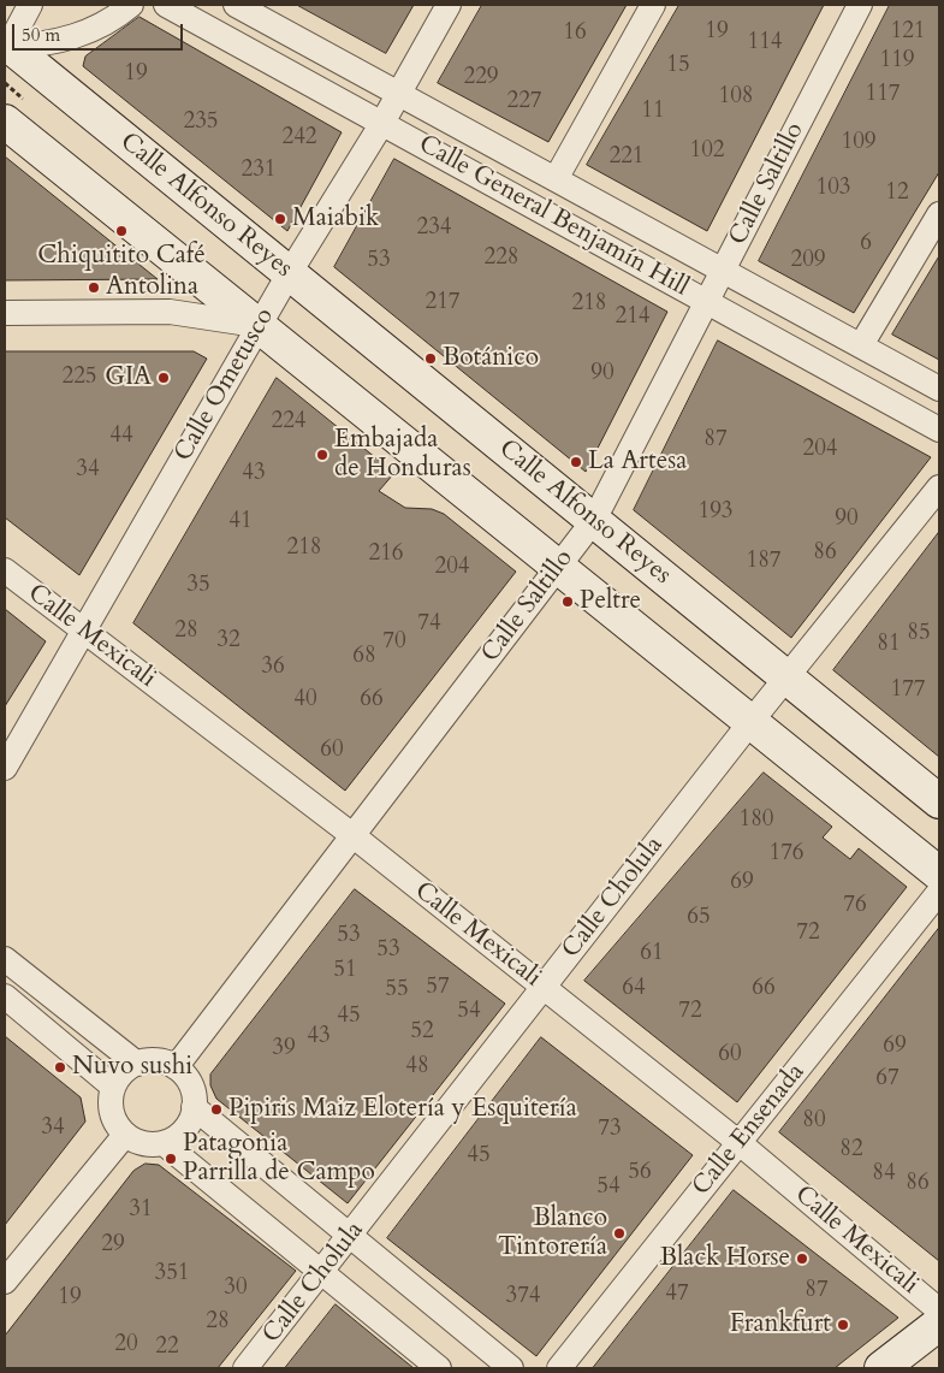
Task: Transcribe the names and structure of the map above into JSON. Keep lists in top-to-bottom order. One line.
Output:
{"streets":{"main road":["Calle Alfonso Reyes"],"street":["Calle Saltillo","Calle General Benjamín Hill","Calle Ometusco","Calle Mexicali","Calle Cholula","Calle Ensenada"]},"crossings":[["Calle Saltillo","Calle Alfonso Reyes"],["Calle Saltillo","Calle General Benjamín Hill"],["Calle Saltillo","Calle Mexicali"],["Calle Alfonso Reyes","Calle Ometusco"],["Calle Alfonso Reyes","Calle Cholula"],["Calle General Benjamín Hill","Calle Ometusco"],["Calle Ometusco","Calle Mexicali"],["Calle Mexicali","Calle Cholula"],["Calle Mexicali","Calle Ensenada"]],"places":["Maiabik","Chiquitito Café","Antolina","Botánico","GIA","Embajada de Honduras","La Artesa","Peltre","Nuvo sushi","Pipiris Maiz Elotería y Esquitería","Patagonia Parrilla de Campo","Blanco Tintorería","Black Horse","Frankfurt"],"house_numbers":["19","121","16","114","119","15","19","229","117","108","227","11","235","242","109","102","221","231","103","12","234","6","228","53","209","217","218","214","90","225","224","44","87","204","34","43","193","90","41","218","86","216","187","204","35","74","28","85","32","70","81","68","36","177","40","66","60","180","176","69","76","65","72","53","53","61","51","57","64","66","55","54","72","45","52","43","69","39","60","48","67","80","34","73","82","45","56","84","86","54","31","29","351","30","87","47","374","19","28","20","22"],"scale_bar":"50 m"}
